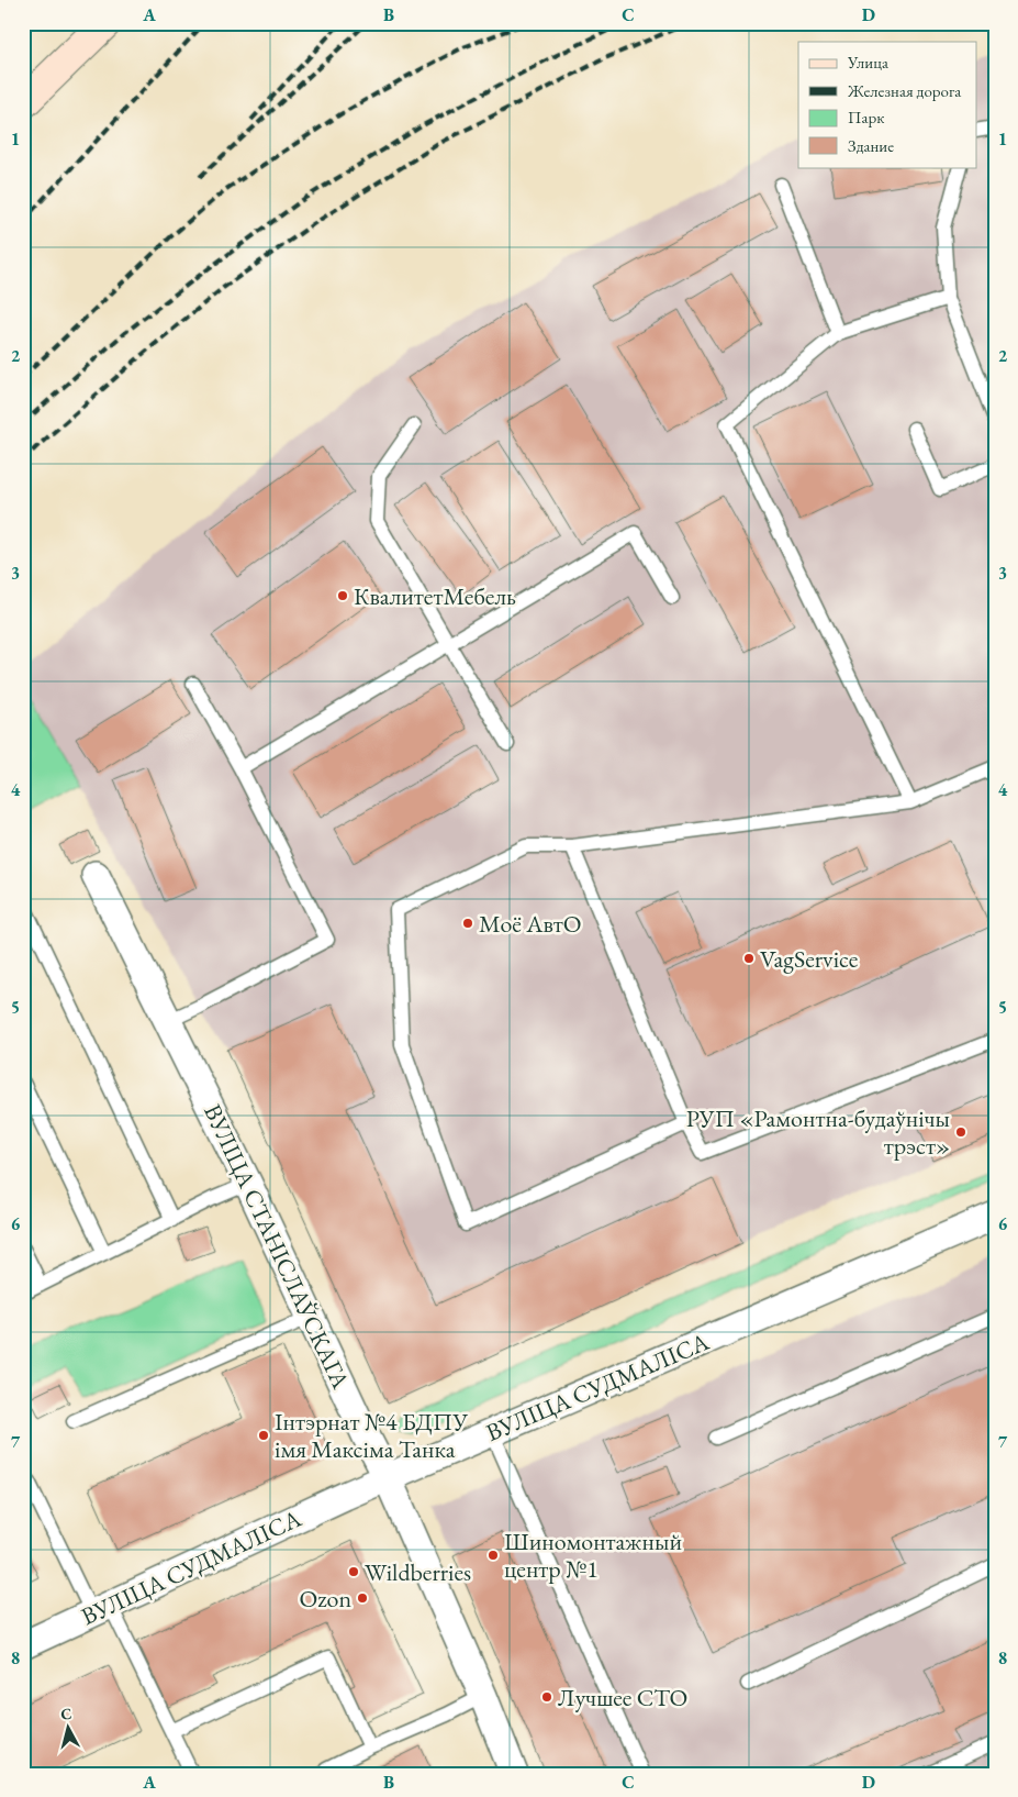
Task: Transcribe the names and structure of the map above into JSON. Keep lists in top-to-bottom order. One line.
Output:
{"streets":{"street":["ВУЛІЦА СТАНІСЛАЎСКАГА","ВУЛІЦА СУДМАЛІСА"]},"crossings":[["ВУЛІЦА СТАНІСЛАЎСКАГА","ВУЛІЦА СУДМАЛІСА"]],"places":["КвалитетМебель","Моё АвтО","VagService","РУП «Рамонтна-будаўнічы трэст»","Інтэрнат №4 БДПУ імя Максіма Танка","Шиномонтажный центр №1","Wildberries","Ozon","Лучшее СТО"],"legend":["Улица","Железная дорога","Парк","Здание"],"north":"top","grid":{"columns":["A","B","C","D"],"rows":["1","2","3","4","5","6","7","8"]}}
